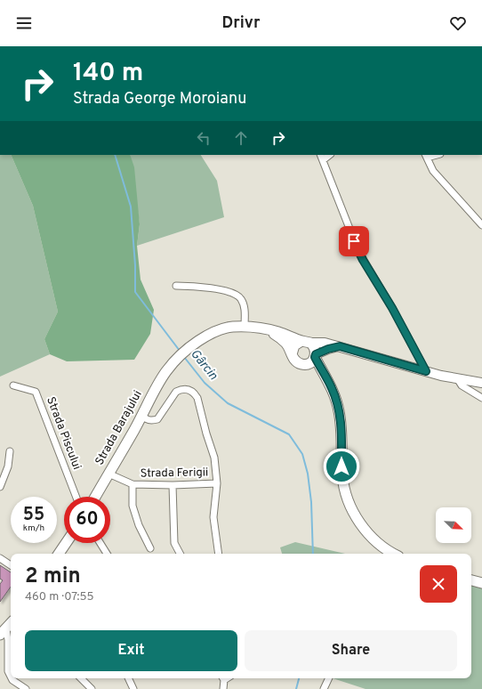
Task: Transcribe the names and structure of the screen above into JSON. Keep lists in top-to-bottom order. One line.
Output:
{"streets":{"main road":["Strada Barajului"],"street":["Strada Piscului","Strada Ferigii"]},"crossings":[["Strada Barajului","Strada Ferigii"]],"water":["Gârcin"],"north":"bottom right","page":{"header":"Drivr","turn":["140 m","Strada George Moroianu"],"speed":"55 km/h","limit":"60","heading":["2 min","460 m · 07:55"],"buttons":["Exit","Share"]}}
